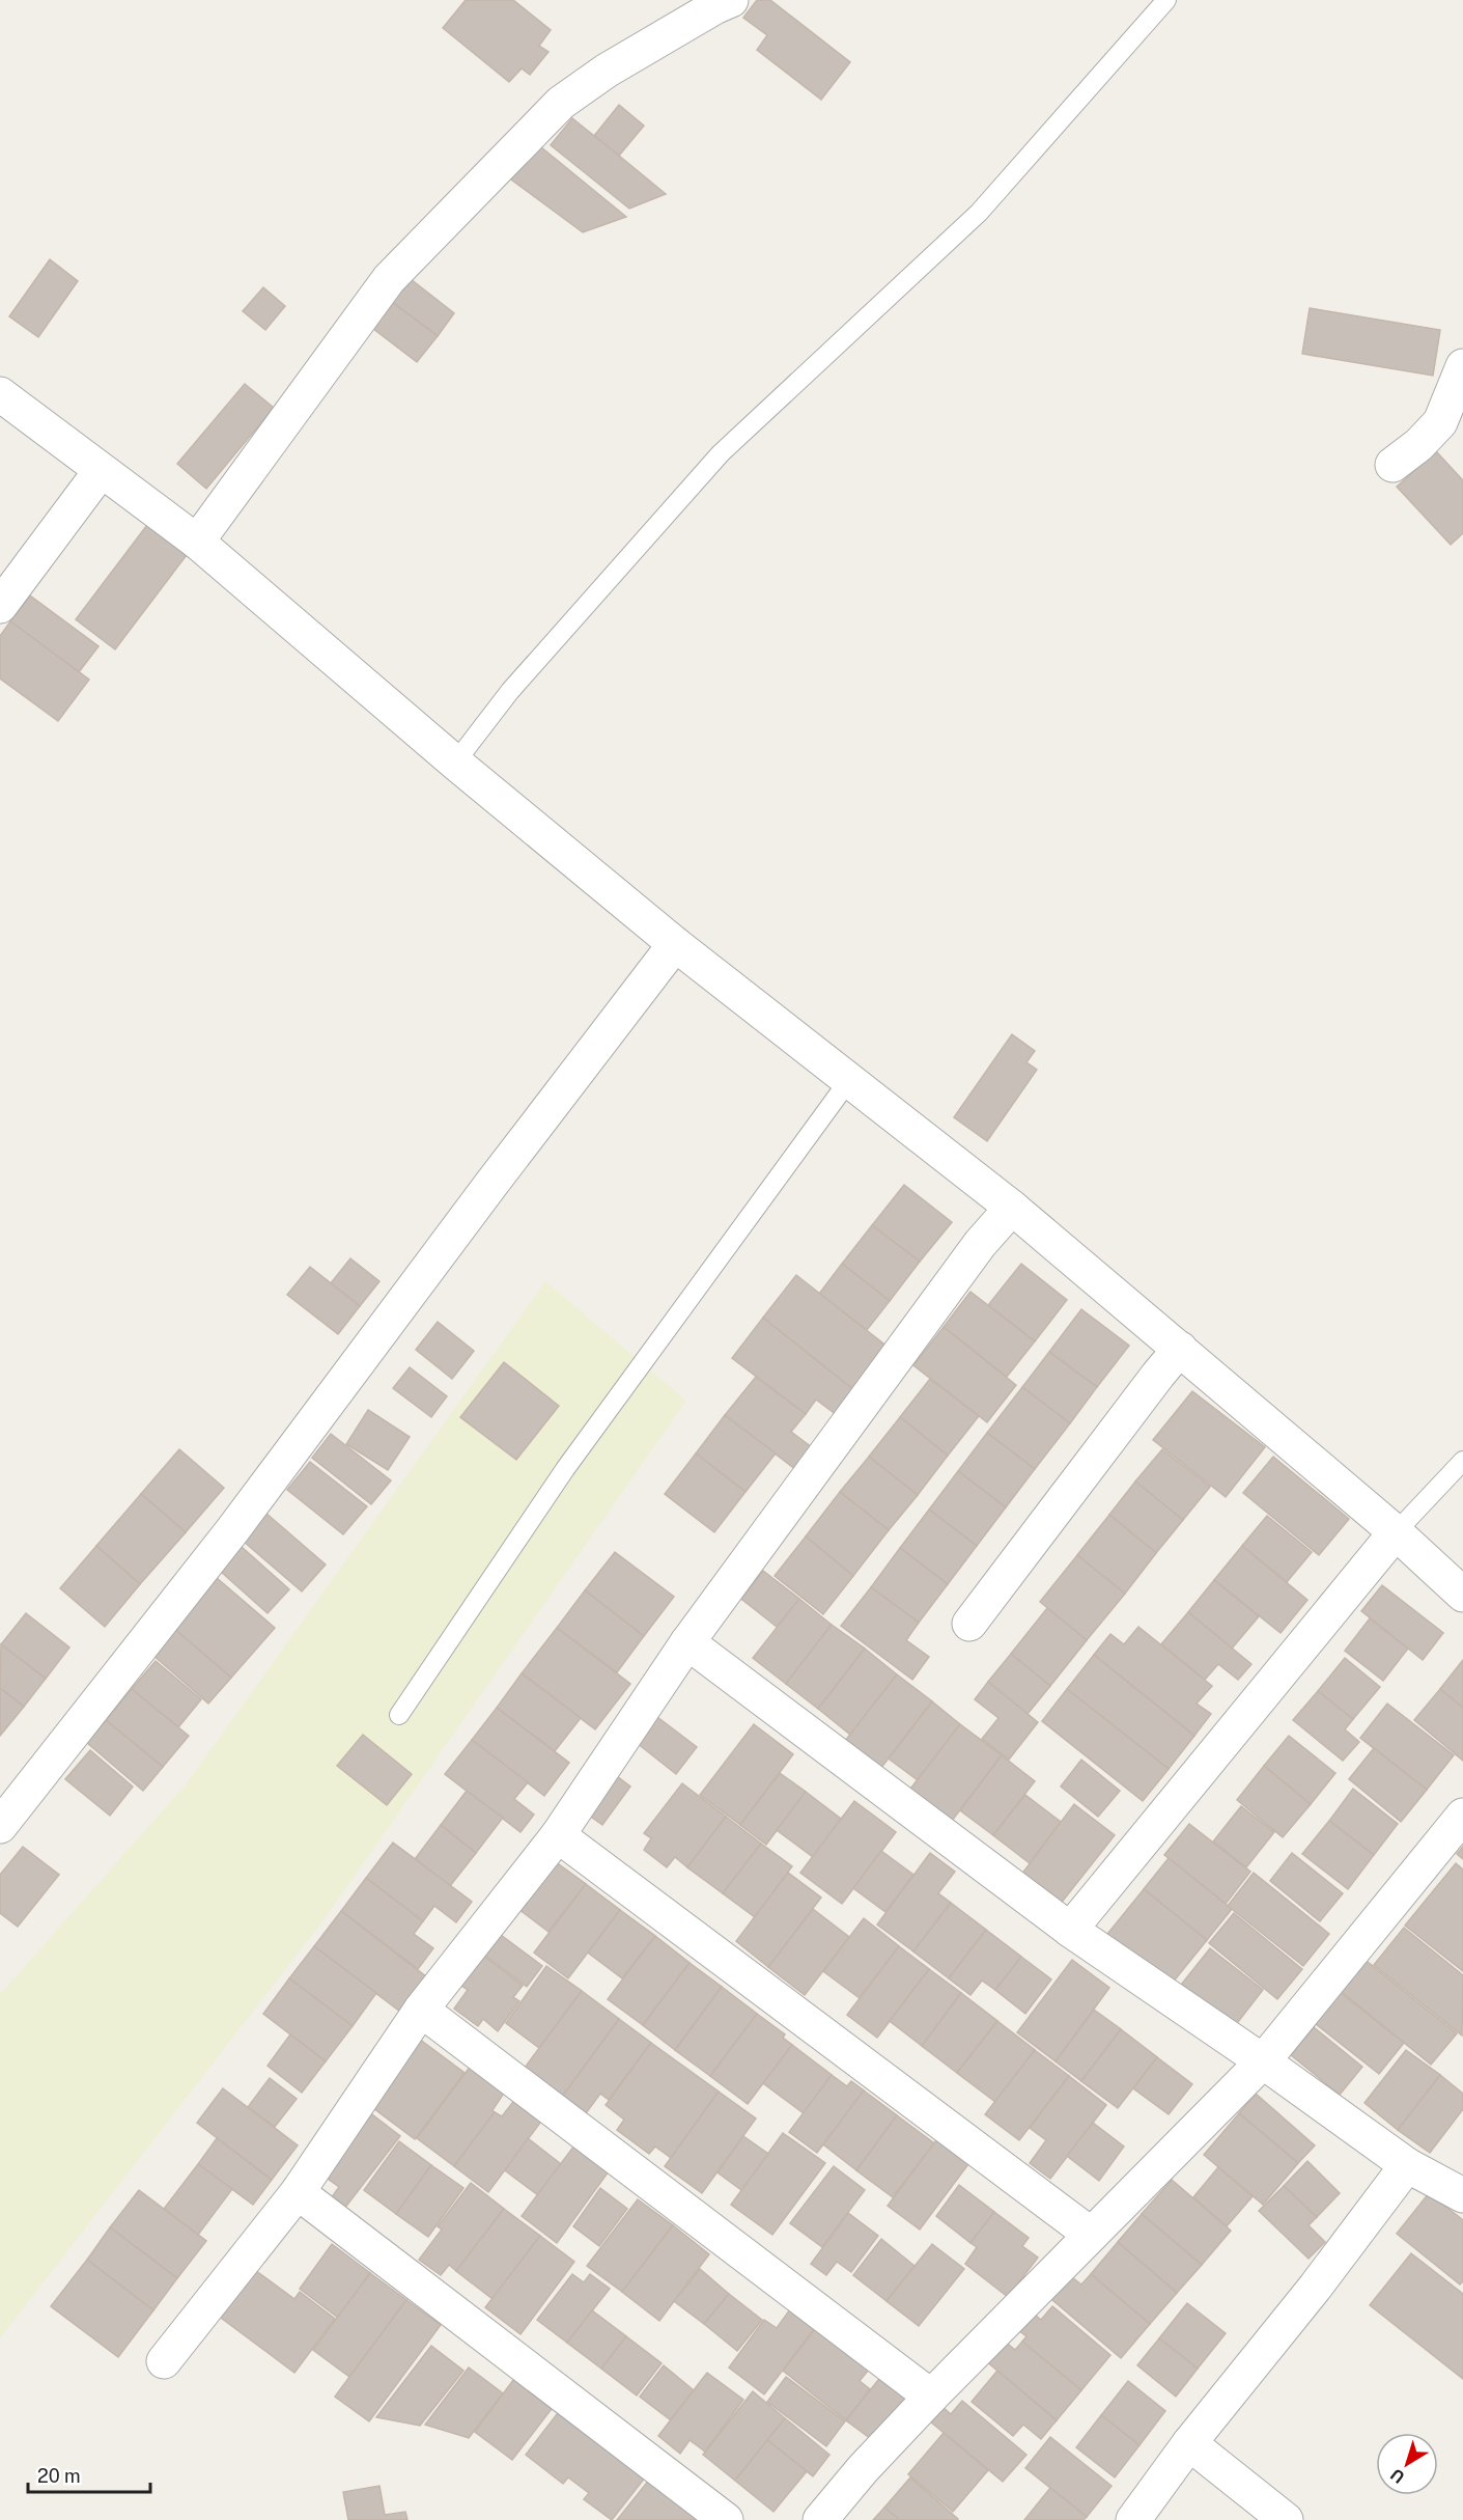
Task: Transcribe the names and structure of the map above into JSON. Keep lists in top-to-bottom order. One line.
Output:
{"scale_bar":"20 m","north":"bottom left"}
